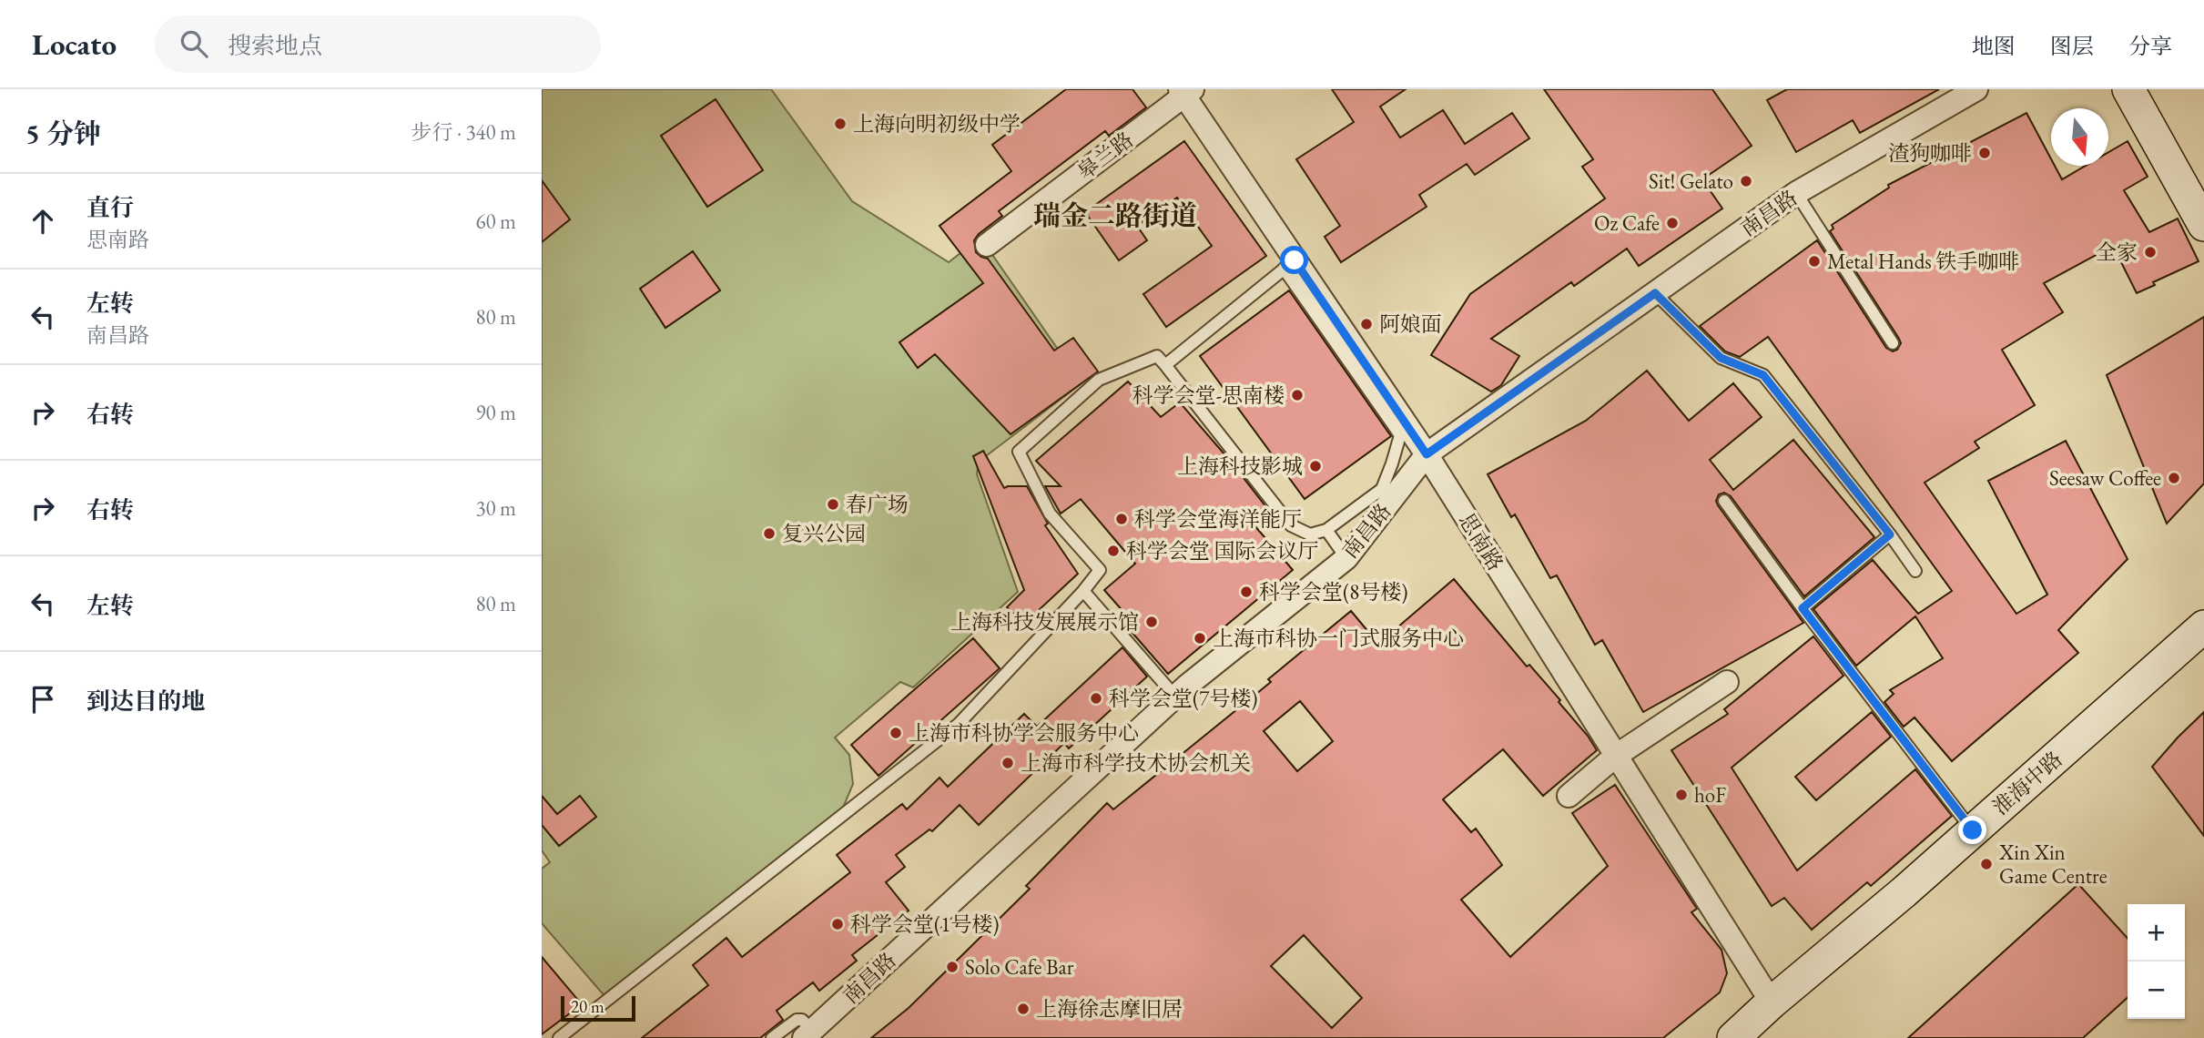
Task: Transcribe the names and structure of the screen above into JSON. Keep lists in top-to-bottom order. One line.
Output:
{"streets":{"main road":["淮海中路"],"street":["皋兰路","南昌路","思南路"]},"crossings":[["皋兰路","思南路"],["南昌路","思南路"],["思南路","淮海中路"]],"districts":["瑞金二路街道"],"places":["上海向明初级中学","渣狗咖啡","Sit! Gelato","Oz Cafe","全家","Metal Hands 铁手咖啡","阿娘面","科学会堂-思南楼","上海科技影城","Seesaw Coffee","春广场","科学会堂海洋能厅","复兴公园","科学会堂 国际会议厅","科学会堂(8号楼)","上海科技发展展示馆","上海市科协一门式服务中心","科学会堂(7号楼)","上海市科协学会服务中心","上海市科学技术协会机关","hoF","Xin Xin Game Centre","科学会堂(1号楼)","Solo Cafe Bar","上海徐志摩旧居"],"scale_bar":"20 m","north":"bottom","page":{"header":"Locato","search":"搜索地点","nav":["地图","图层","分享"],"heading":["5 分钟","步行 · 340 m"],"list":[["直行","思南路","60 m"],["左转","南昌路","80 m"],["右转","90 m"],["右转","30 m"],["左转","80 m"],"到达目的地"],"map_buttons":["+","−"],"scale":"20 m"}}
